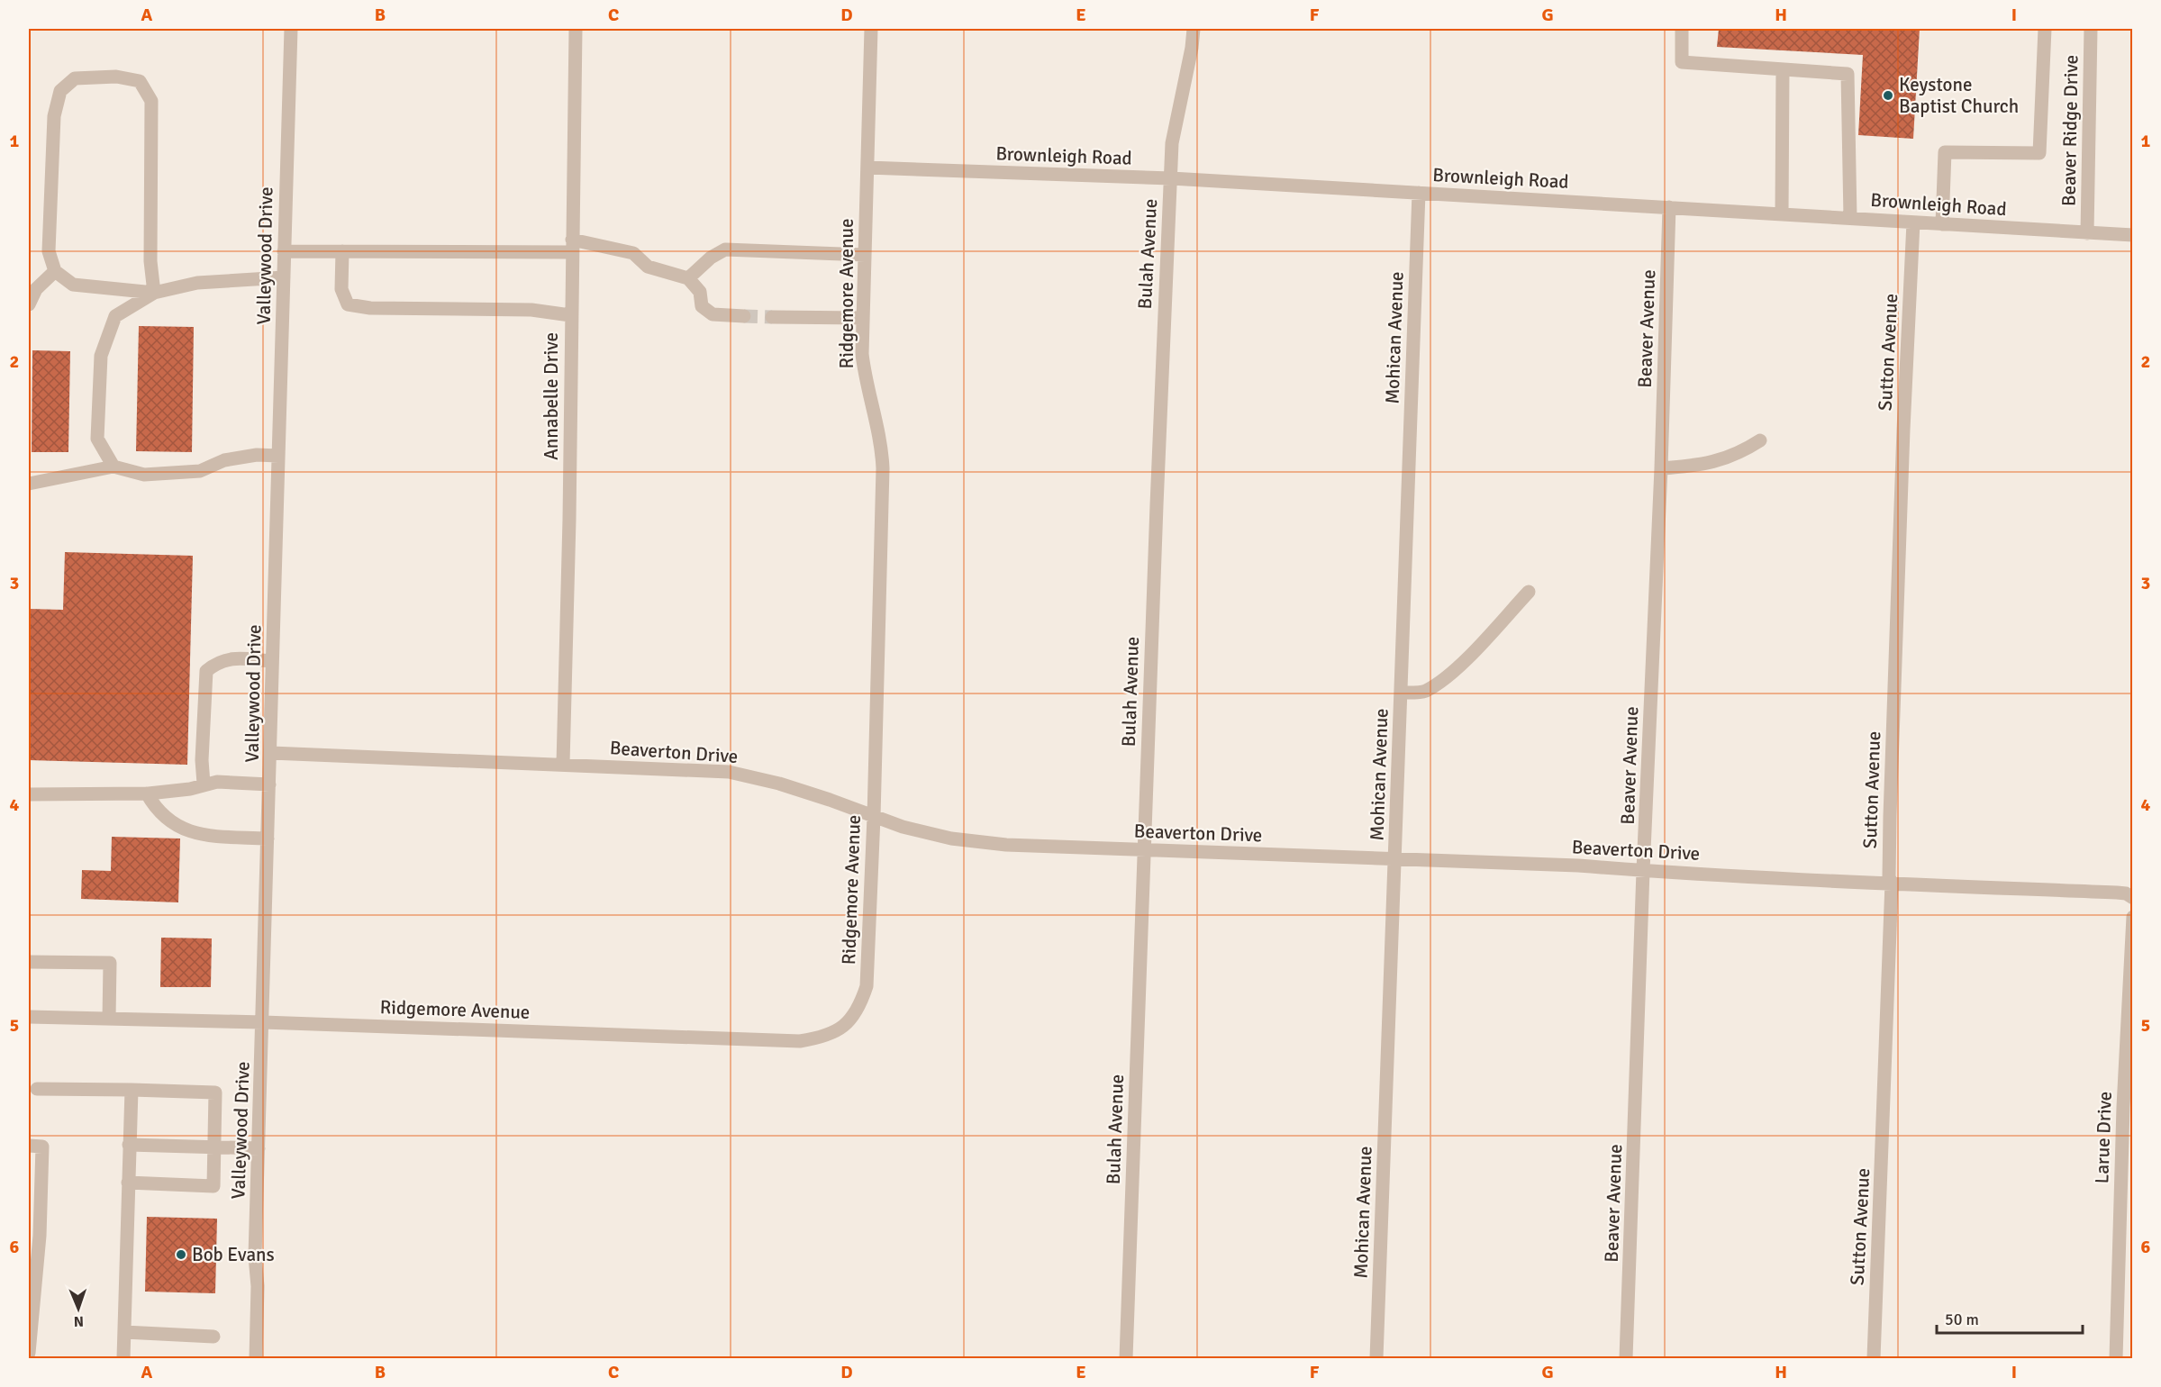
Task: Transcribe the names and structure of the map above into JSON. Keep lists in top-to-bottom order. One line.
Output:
{"streets":{"street":["Beaver Ridge Drive","Brownleigh Road","Bulah Avenue","Valleywood Drive","Ridgemore Avenue","Beaver Avenue","Mohican Avenue","Sutton Avenue","Annabelle Drive","Beaverton Drive","Larue Drive"]},"crossings":[["Beaver Ridge Drive","Brownleigh Road"],["Brownleigh Road","Bulah Avenue"],["Brownleigh Road","Ridgemore Avenue"],["Brownleigh Road","Beaver Avenue"],["Brownleigh Road","Mohican Avenue"],["Brownleigh Road","Sutton Avenue"],["Bulah Avenue","Beaverton Drive"],["Valleywood Drive","Ridgemore Avenue"],["Valleywood Drive","Beaverton Drive"],["Ridgemore Avenue","Beaverton Drive"],["Beaver Avenue","Beaverton Drive"],["Mohican Avenue","Beaverton Drive"],["Sutton Avenue","Beaverton Drive"],["Annabelle Drive","Beaverton Drive"]],"places":["Keystone Baptist Church","Bob Evans"],"scale_bar":"50 m","north":"bottom","grid":{"columns":["A","B","C","D","E","F","G","H","I"],"rows":["1","2","3","4","5","6"]}}
